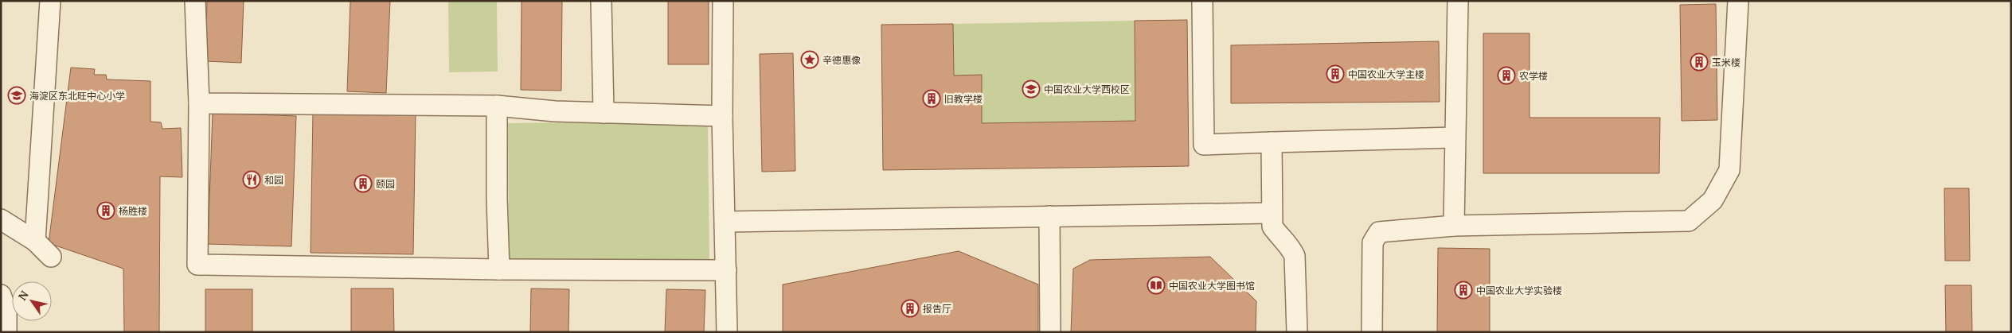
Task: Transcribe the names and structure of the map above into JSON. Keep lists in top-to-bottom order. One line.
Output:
{"places":{"place":["辛德惠像"],"building":["玉米楼","中国农业大学主楼","农学楼","旧教学楼","颐园","杨胜楼","中国农业大学实验楼","报告厅"],"school or university":["中国农业大学西校区","海淀区东北旺中心小学"],"restaurant":["和园"],"library":["中国农业大学图书馆"]},"north":"top left"}
